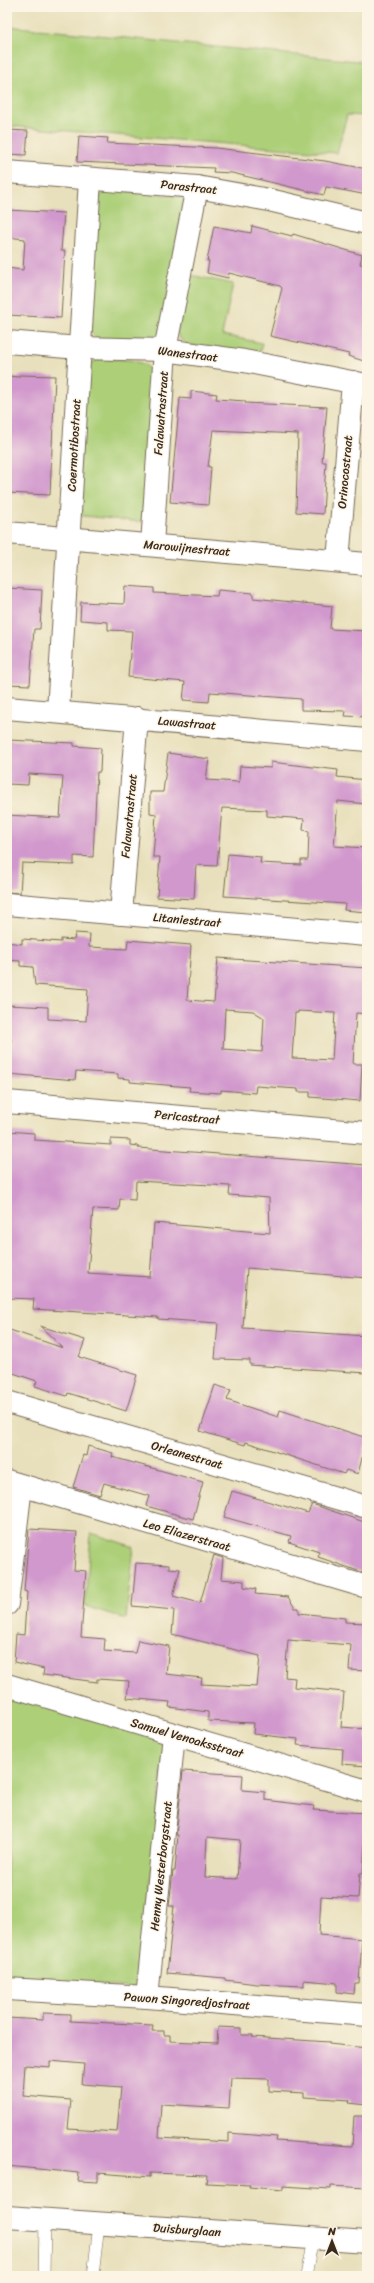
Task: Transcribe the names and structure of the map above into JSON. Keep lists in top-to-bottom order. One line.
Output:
{"streets":{"street":["Parastraat","Wanestraat","Falawatrastraat","Coermotibostraat","Orinocostraat","Marowijnestraat","Lawastraat","Litaniestraat","Pericastraat","Orleanestraat","Leo Eliazerstraat","Samuel Venoaksstraat","Henny Westerborgstraat","Pawon Singoredjostraat","Duisburglaan"]},"crossings":[["Parastraat","Falawatrastraat"],["Parastraat","Coermotibostraat"],["Wanestraat","Falawatrastraat"],["Wanestraat","Coermotibostraat"],["Wanestraat","Orinocostraat"],["Falawatrastraat","Marowijnestraat"],["Falawatrastraat","Lawastraat"],["Falawatrastraat","Litaniestraat"],["Coermotibostraat","Marowijnestraat"],["Coermotibostraat","Lawastraat"],["Orinocostraat","Marowijnestraat"],["Samuel Venoaksstraat","Henny Westerborgstraat"],["Henny Westerborgstraat","Pawon Singoredjostraat"]],"north":"top"}
